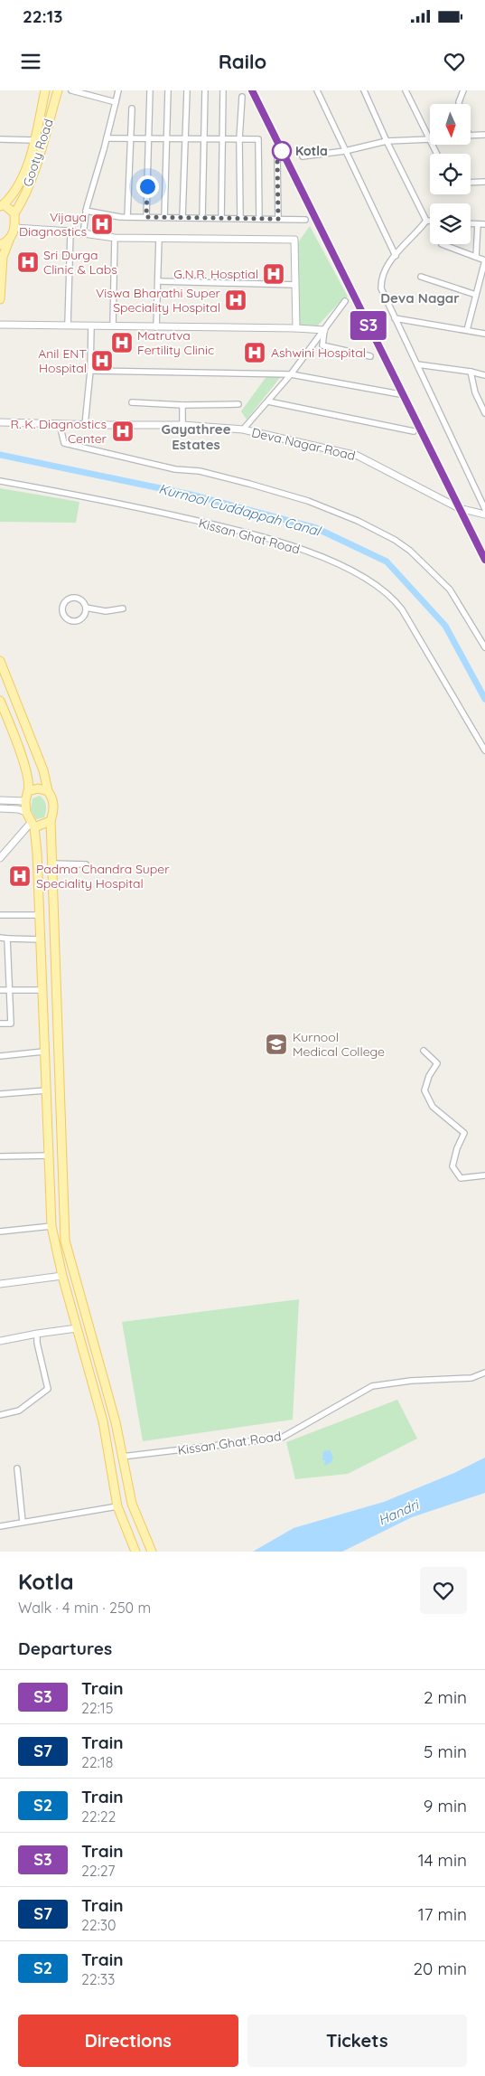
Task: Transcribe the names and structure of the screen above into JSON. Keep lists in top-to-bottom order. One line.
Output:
{"streets":{"main road":["Gooty Road"],"street":["Deva Nagar Road","Kissan Ghat Road"]},"districts":["Deva Nagar","Gayathree Estates"],"water":["Kurnool Cuddappah Canal","Handri"],"places":{"other":["Kotla"],"hospital":["Vijaya Diagnostics","Sri Durga Clinic & Labs","G.N.R. Hosptial","Viswa Bharathi Super Speciality Hospital","Matrutva Fertility Clinic","Ashwini Hospital","Anil ENT Hospital","R. K. Diagnostics Center","Padma Chandra Super Speciality Hospital"],"school or university":["Kurnool Medical College"]},"north":"bottom","page":{"status":"22:13","header":"Railo","on_map":"S3","heading":[["Kotla","Walk · 4 min · 250 m"],"Departures"],"list":[{"mark":"S3","name":"Train","note":"22:15","value":"2 min"},{"mark":"S7","name":"Train","note":"22:18","value":"5 min"},{"mark":"S2","name":"Train","note":"22:22","value":"9 min"},{"mark":"S3","name":"Train","note":"22:27","value":"14 min"},{"mark":"S7","name":"Train","note":"22:30","value":"17 min"},{"mark":"S2","name":"Train","note":"22:33","value":"20 min"}],"buttons":["Directions","Tickets"]}}
